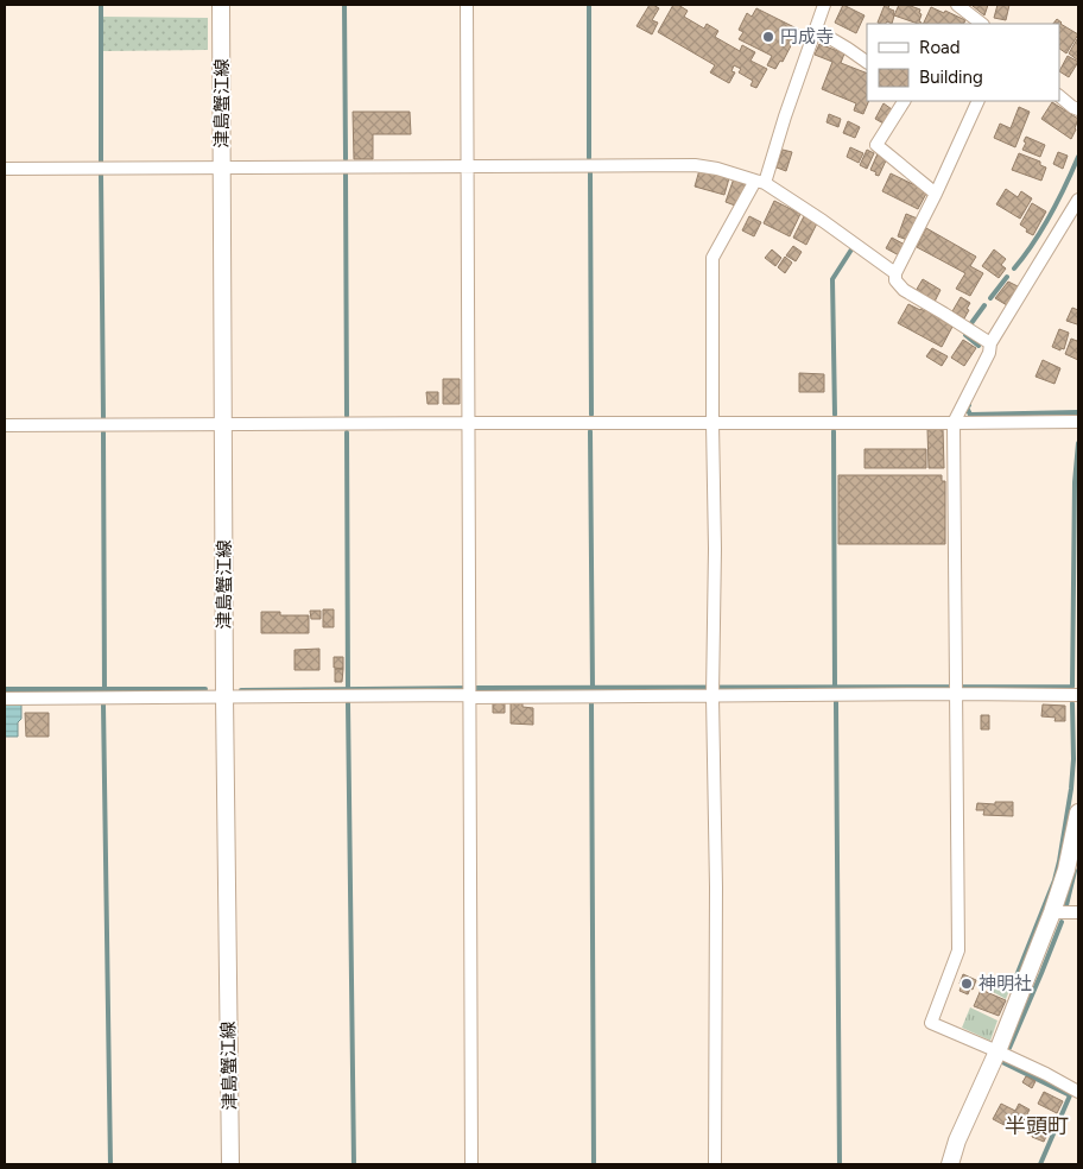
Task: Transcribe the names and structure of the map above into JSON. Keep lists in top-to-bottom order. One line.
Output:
{"streets":{"main road":["津島蟹江線"]},"districts":["半頭町"],"places":["円成寺","神明社"],"legend":["Road","Building"]}
